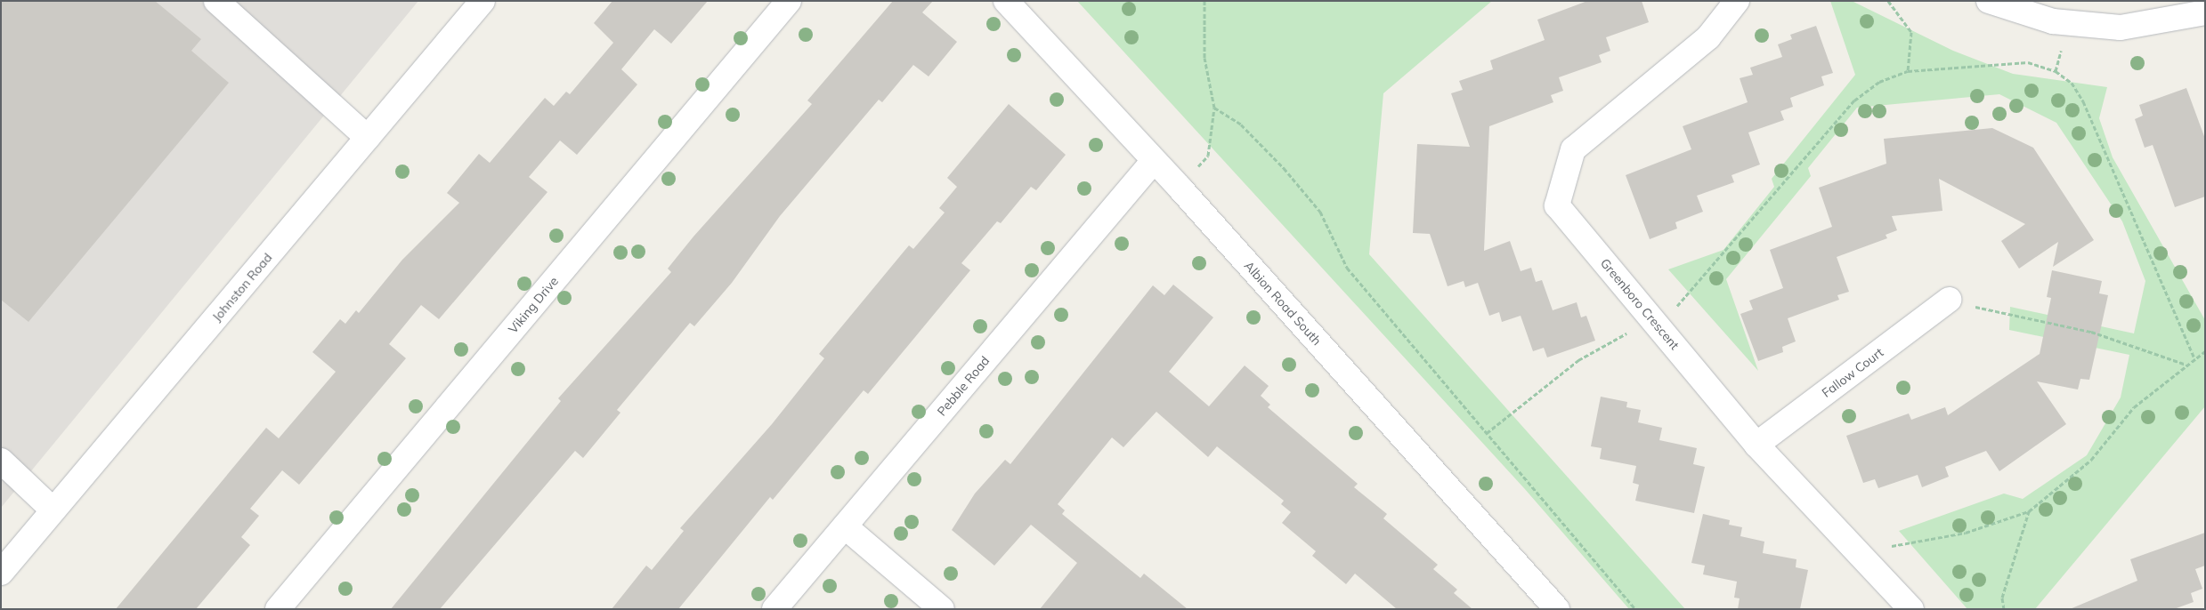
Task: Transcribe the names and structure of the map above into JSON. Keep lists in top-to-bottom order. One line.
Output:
{"streets":{"street":["Johnston Road","Albion Road South","Greenboro Crescent","Viking Drive","Fallow Court","Pebble Road"]},"crossings":[["Albion Road South","Pebble Road"],["Greenboro Crescent","Fallow Court"]]}
